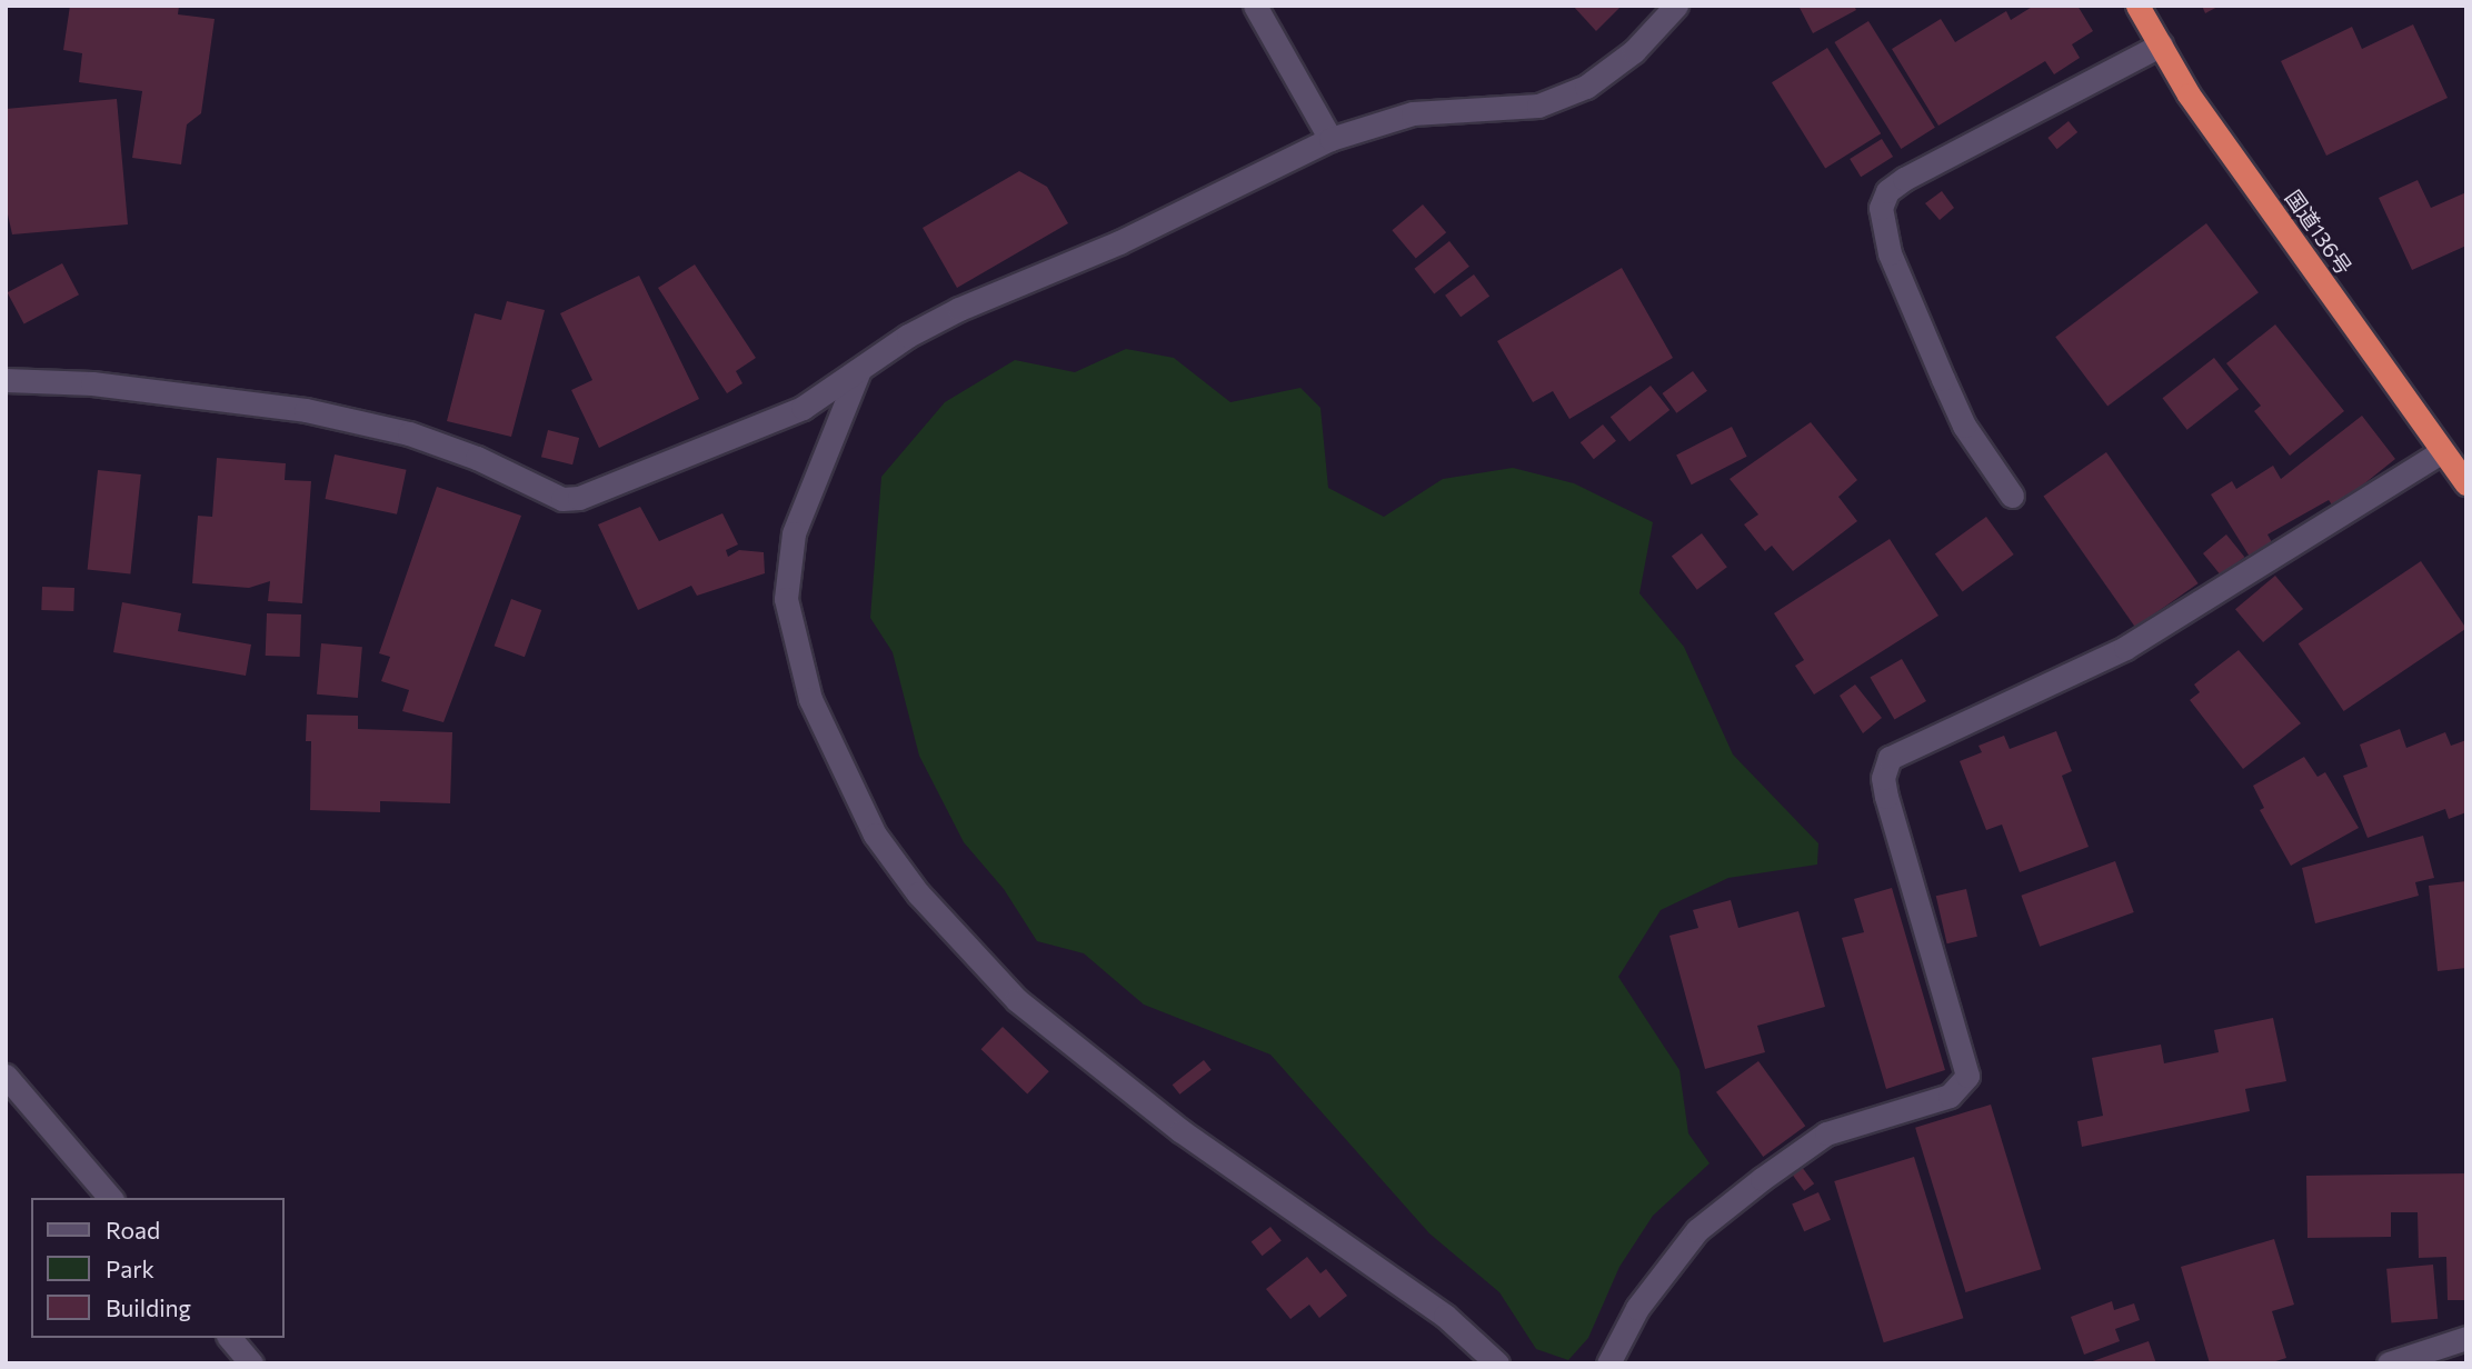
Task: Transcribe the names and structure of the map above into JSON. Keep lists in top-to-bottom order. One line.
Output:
{"streets":{"highway":["国道136号"]},"legend":["Road","Park","Building"]}
